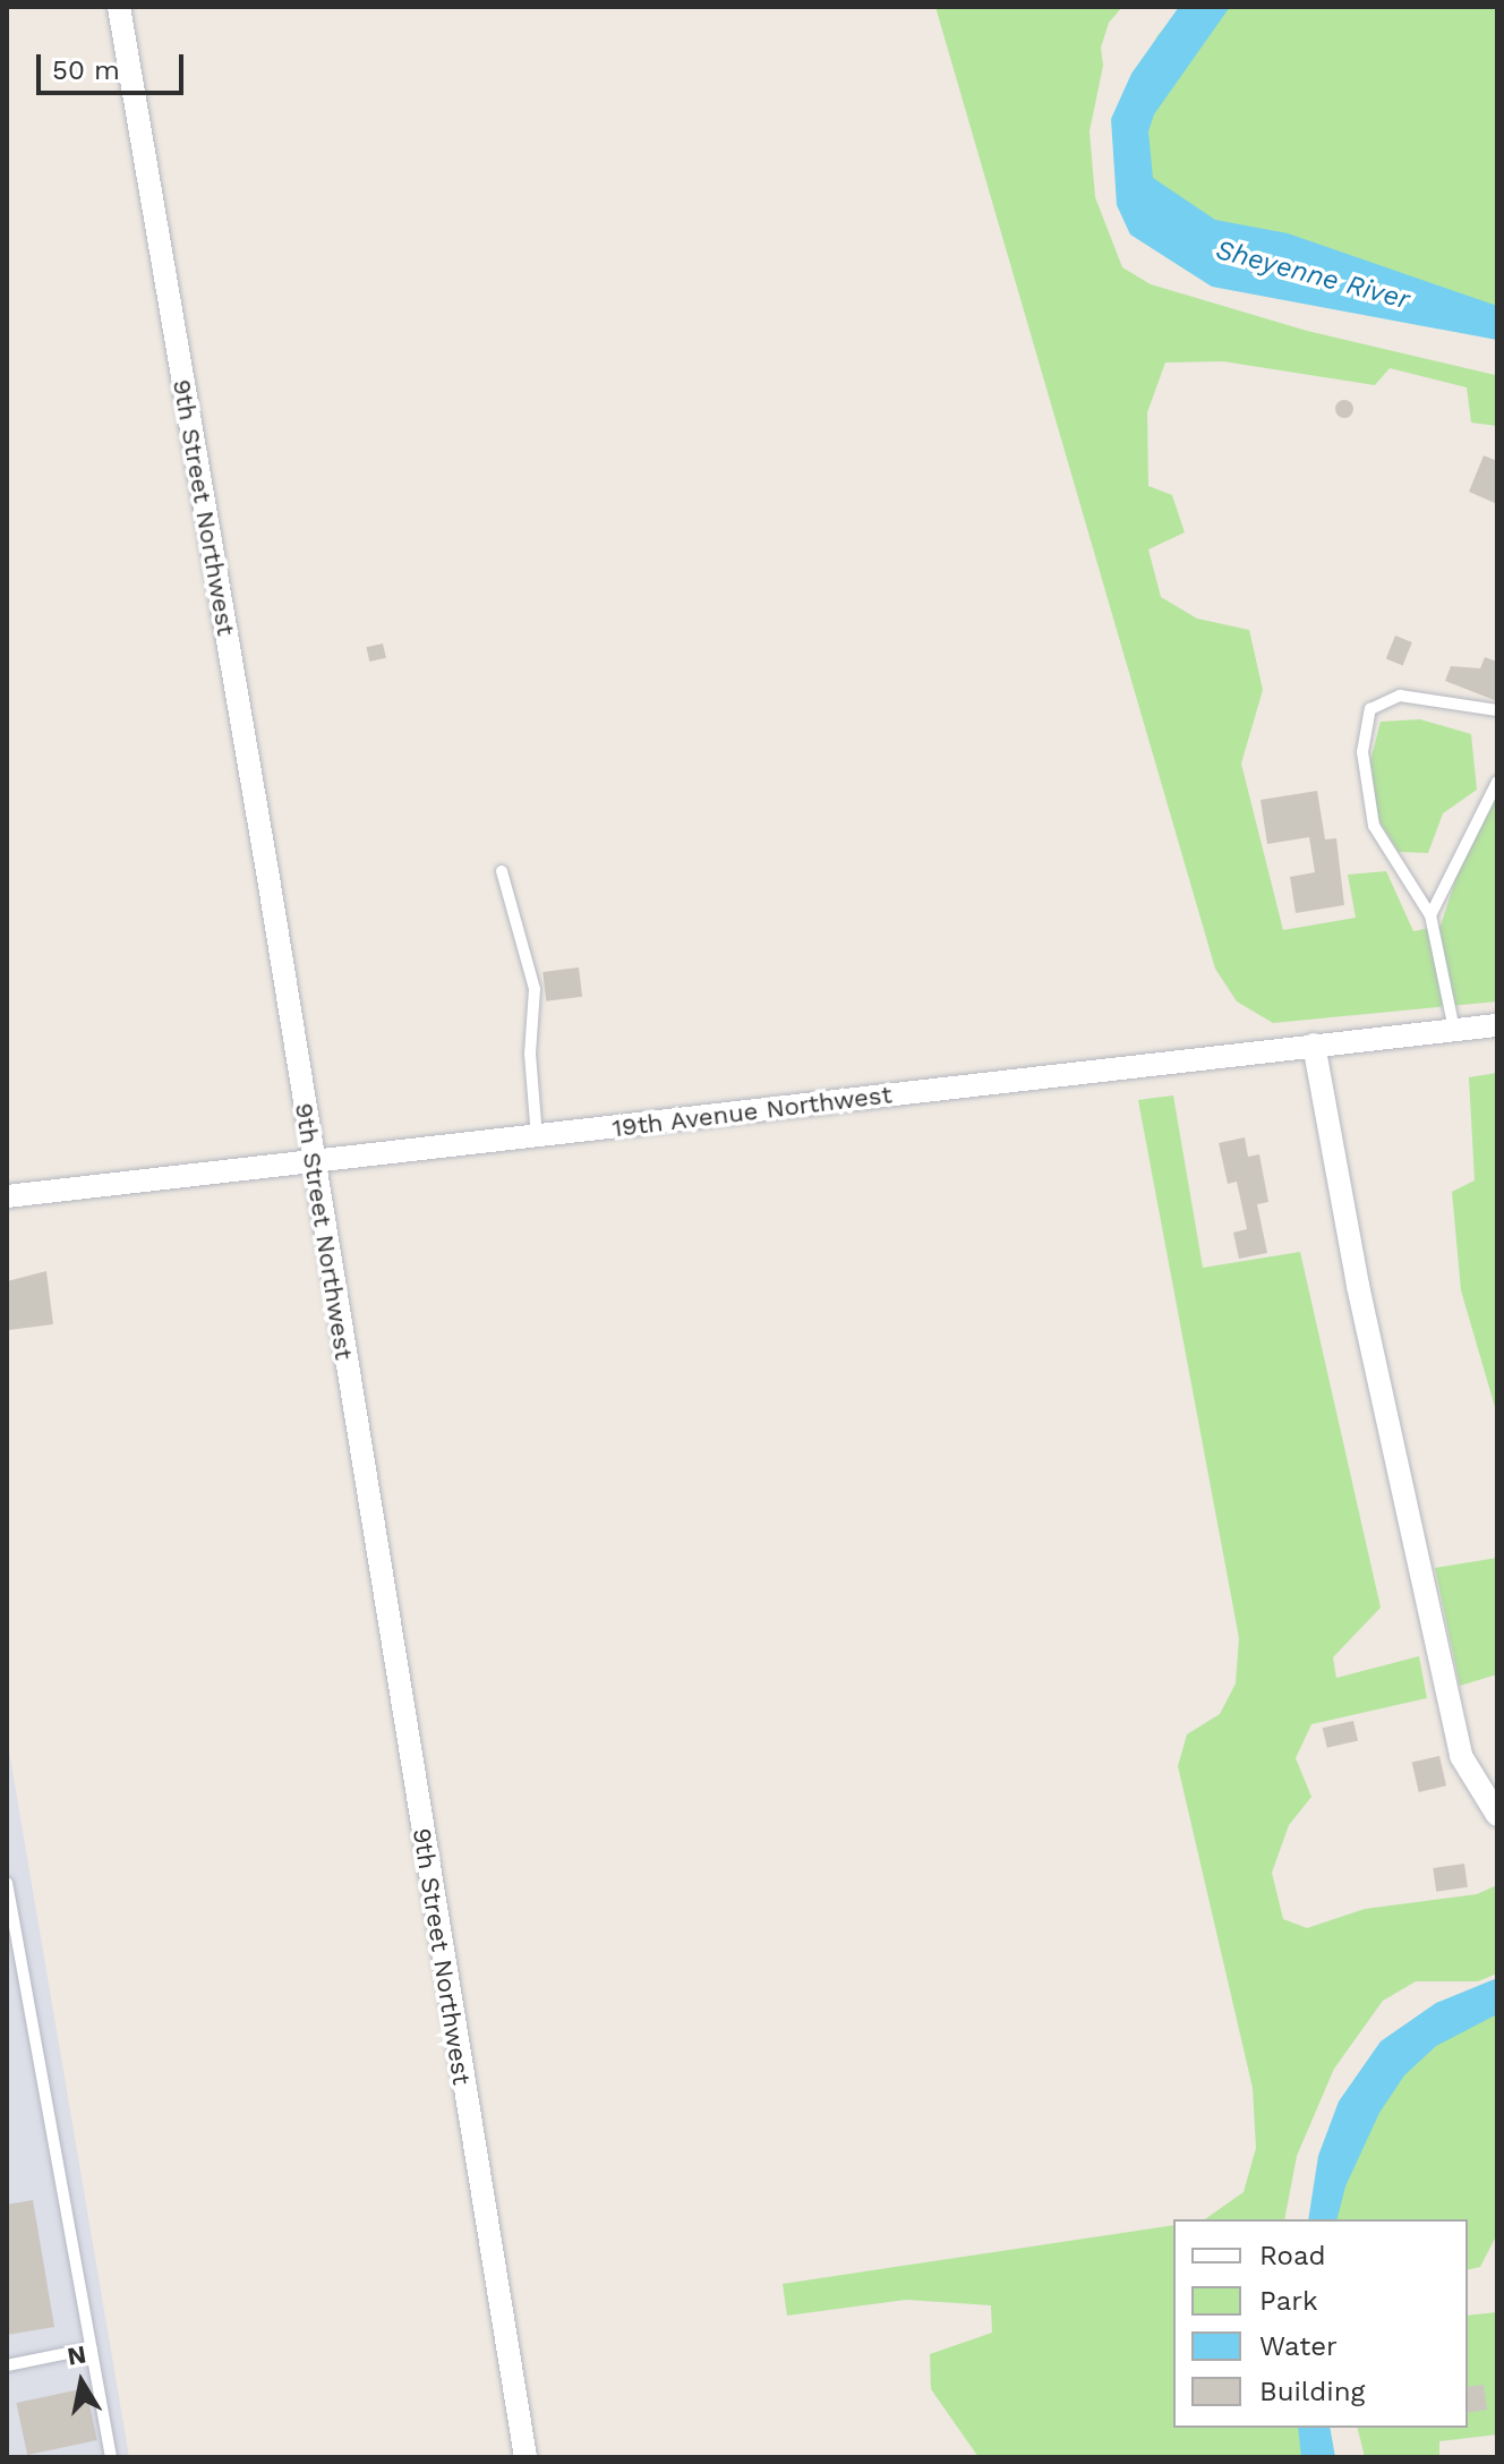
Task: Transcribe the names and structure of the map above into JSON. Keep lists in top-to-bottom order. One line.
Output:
{"streets":{"street":["9th Street Northwest","19th Avenue Northwest"]},"crossings":[["9th Street Northwest","19th Avenue Northwest"]],"water":["Sheyenne River"],"legend":["Road","Park","Water","Building"],"scale_bar":"50 m","north":"top"}
